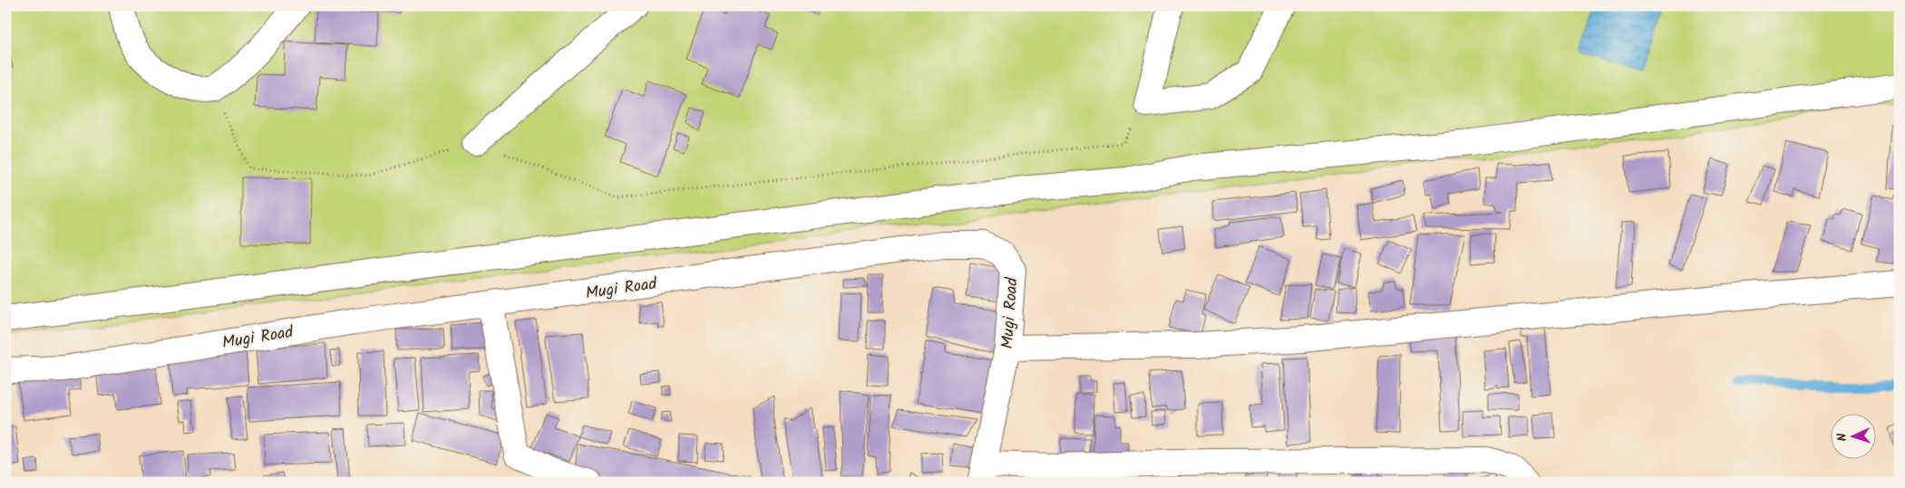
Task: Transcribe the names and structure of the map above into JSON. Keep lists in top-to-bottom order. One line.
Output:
{"streets":{"street":["Mugi Road"]},"north":"left"}
